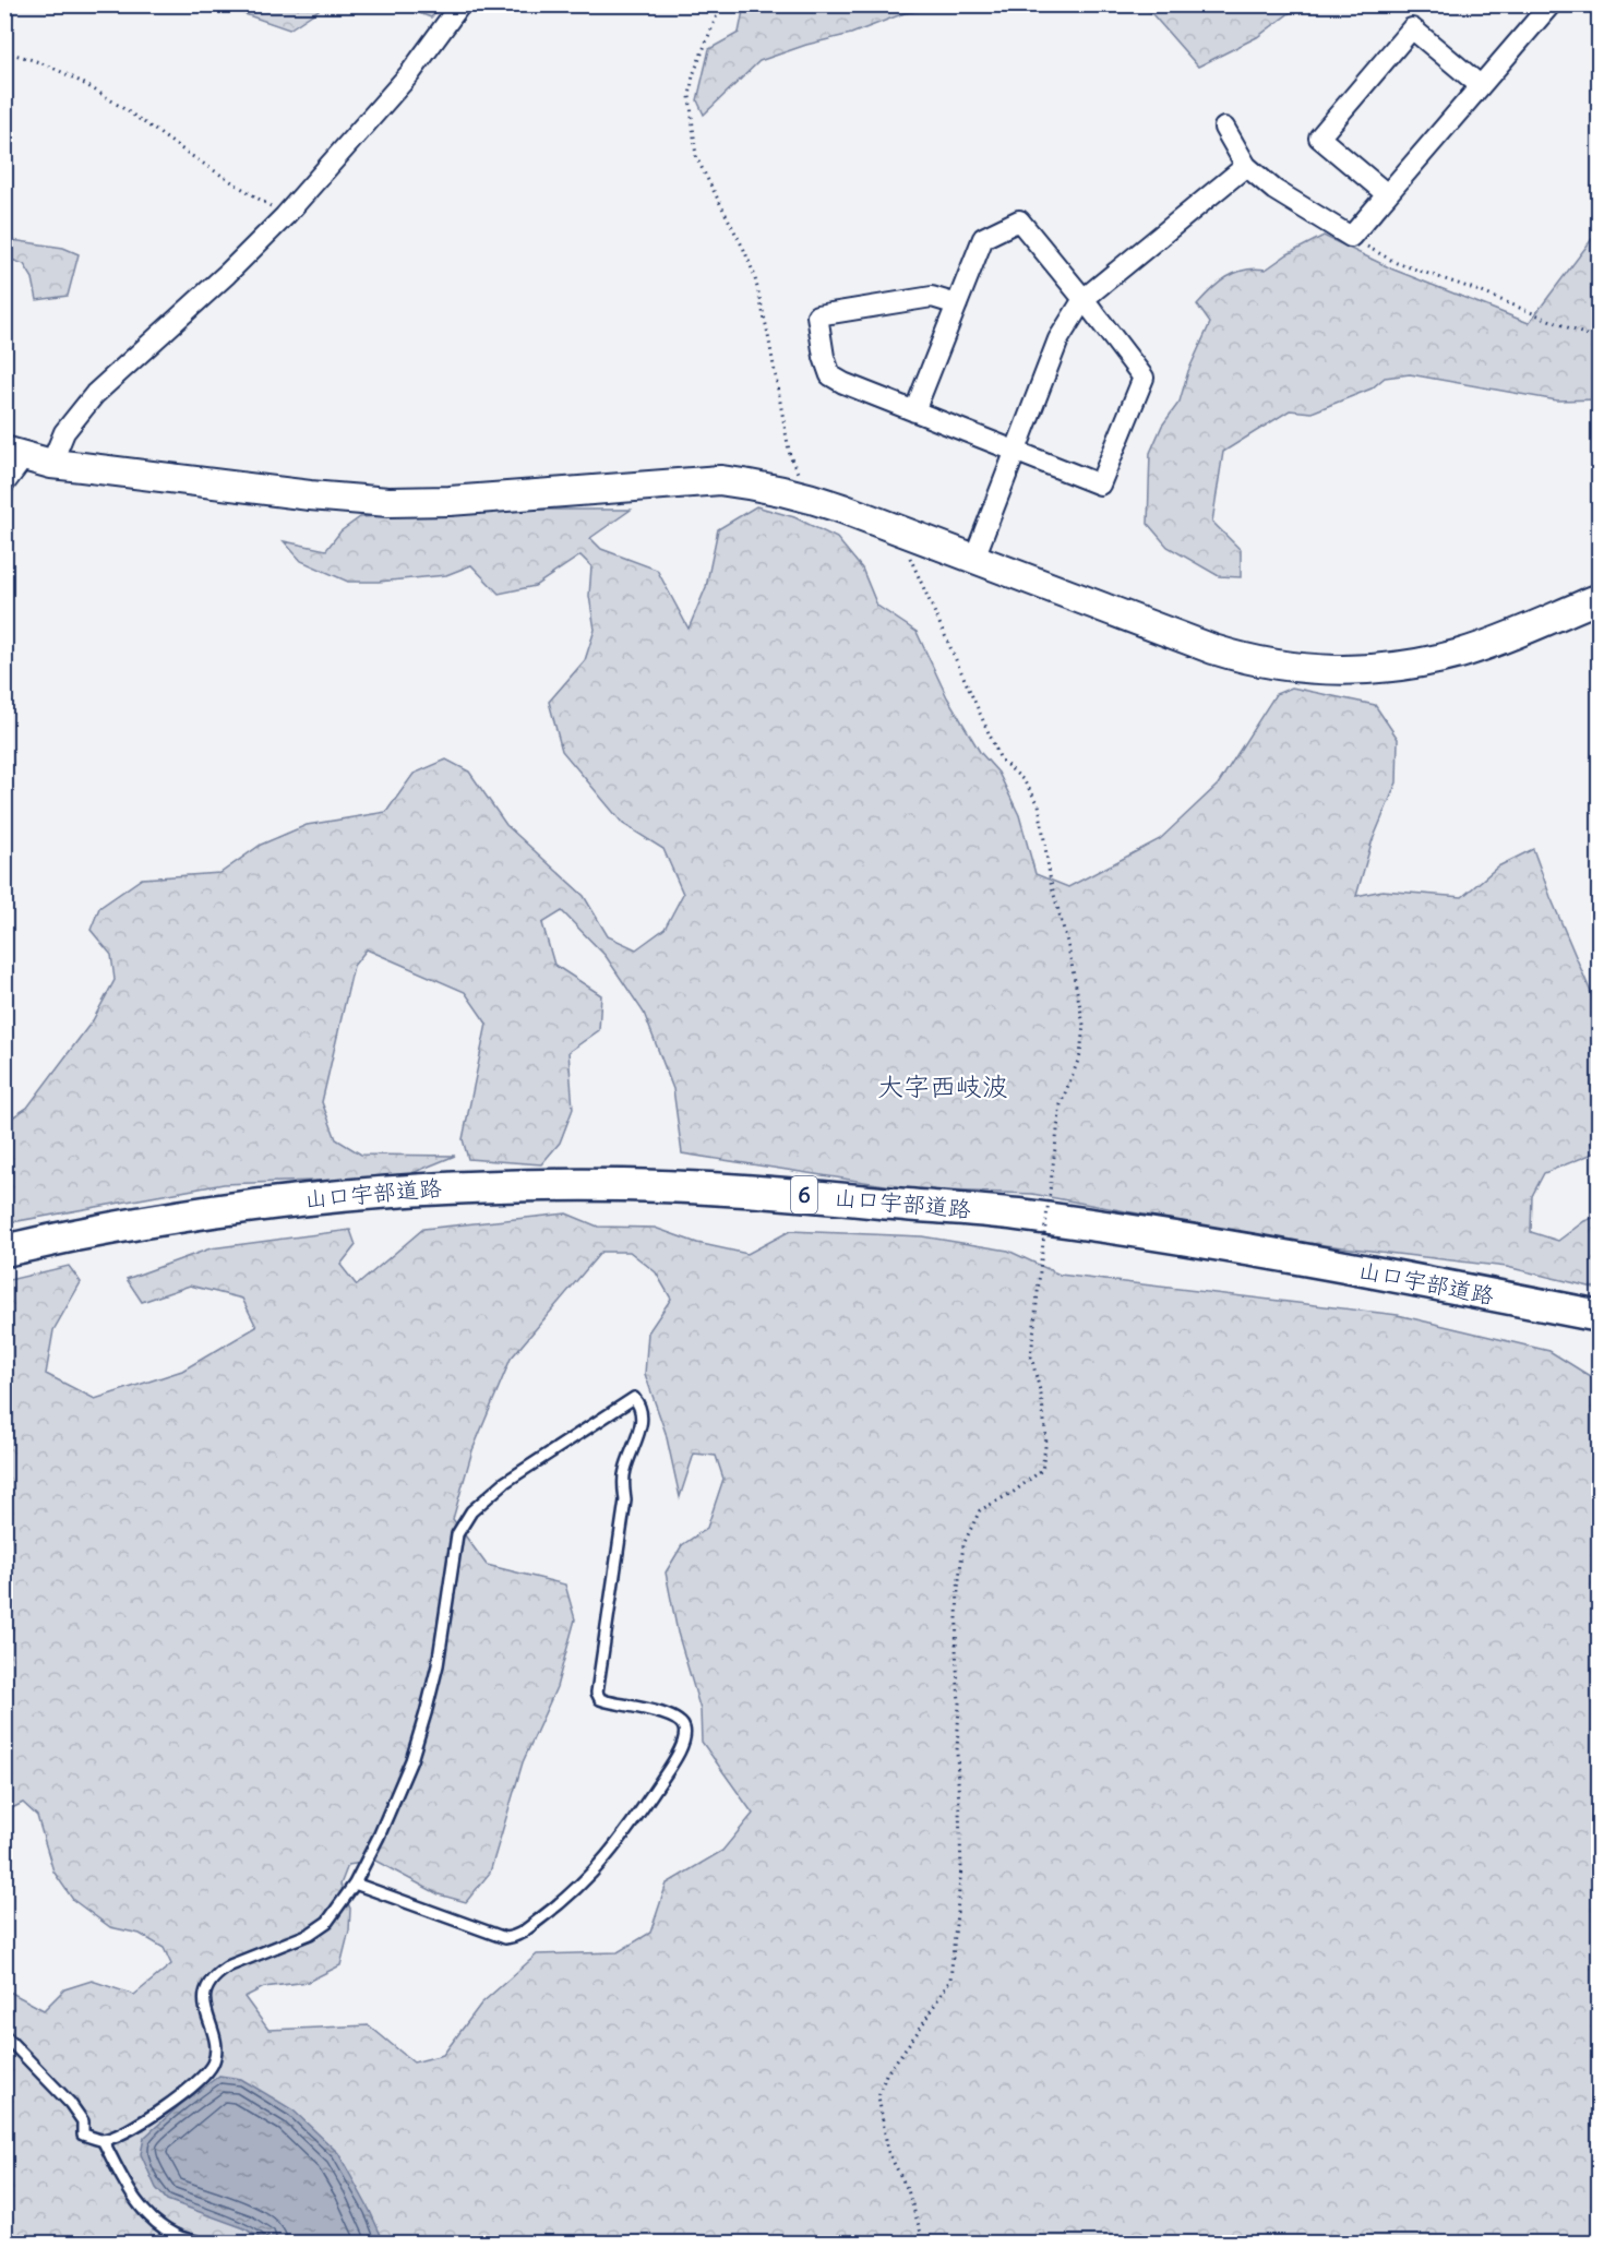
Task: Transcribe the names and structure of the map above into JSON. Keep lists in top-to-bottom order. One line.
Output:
{"streets":{"main road":["山口宇部道路","6"]},"districts":["大字西岐波"]}
